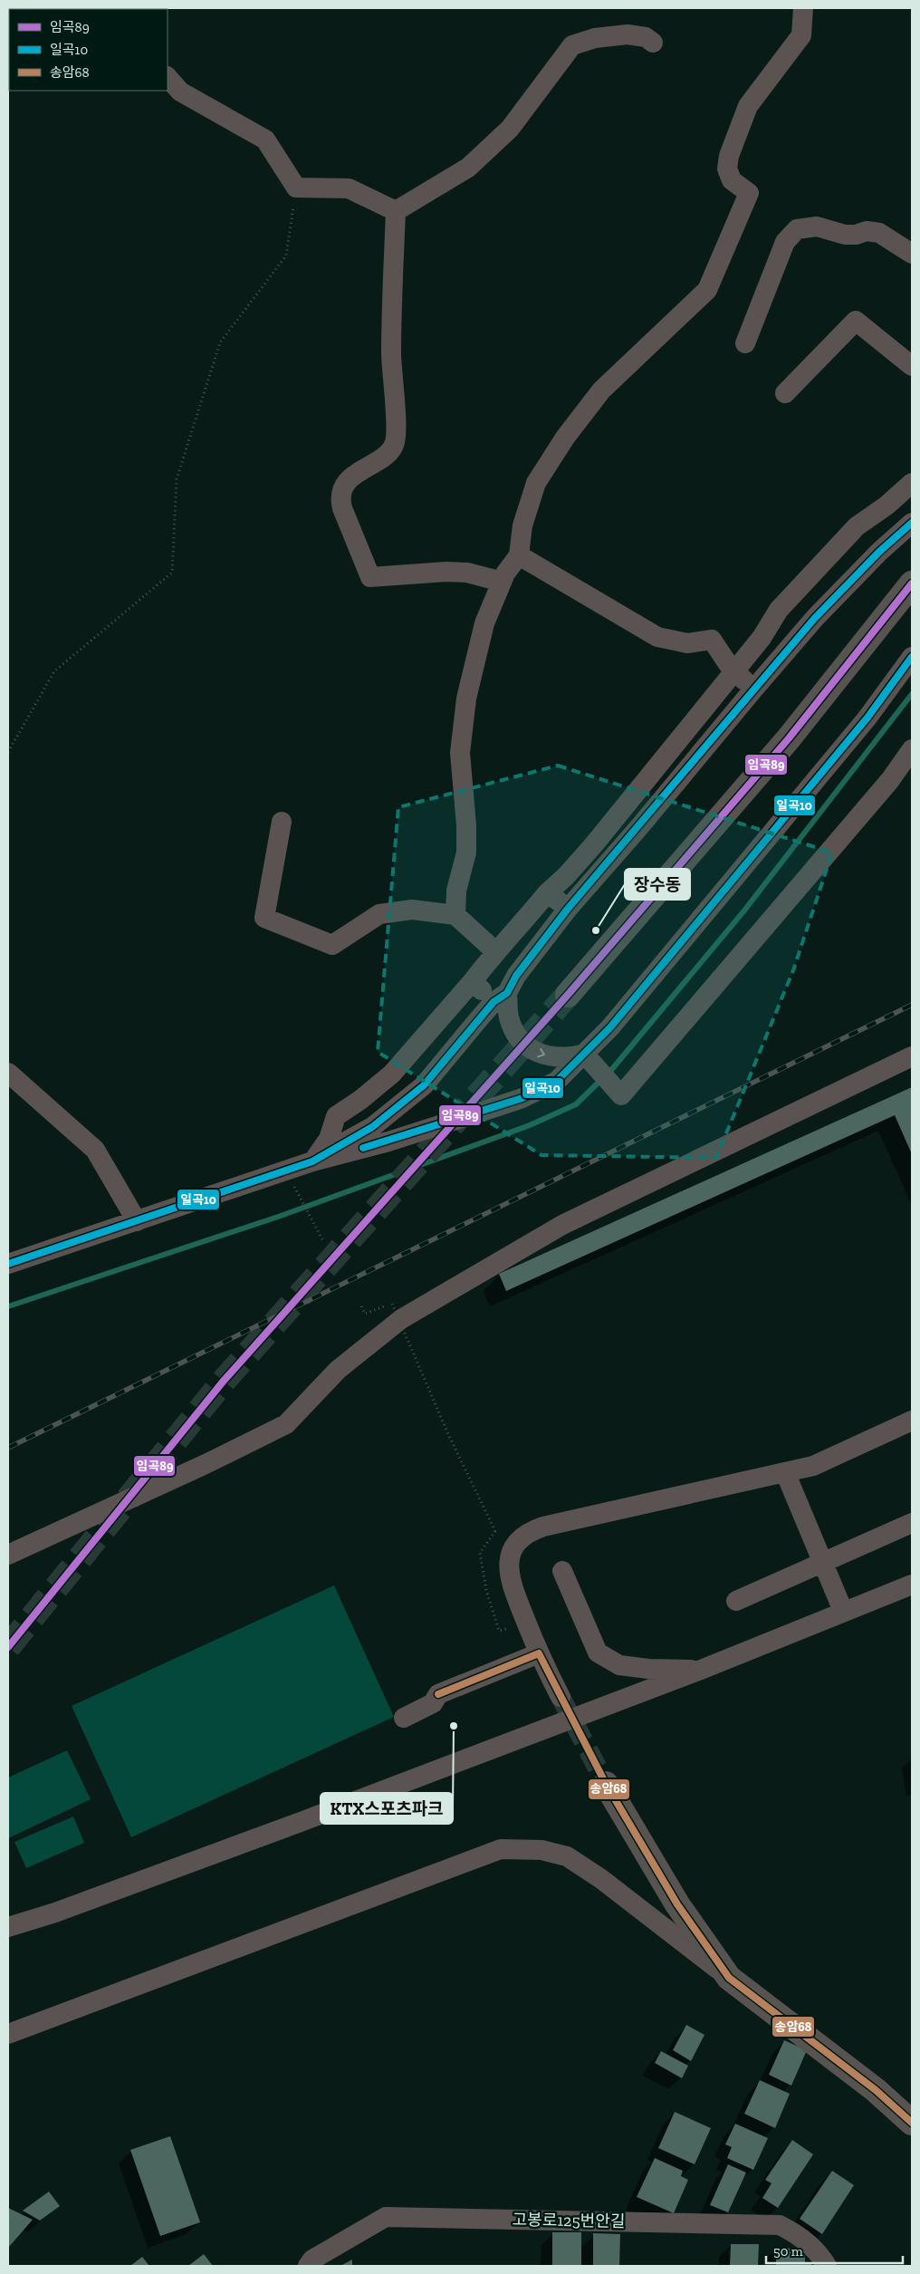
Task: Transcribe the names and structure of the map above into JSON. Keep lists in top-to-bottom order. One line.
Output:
{"streets":{"street":["고봉로125번안길"]},"places":["장수동","KTX스포츠파크"],"lines":["transit line 일곡10","transit line 임곡89","transit line 송암68"],"legend":["임곡89","일곡10","송암68"],"scale_bar":"50 m"}
